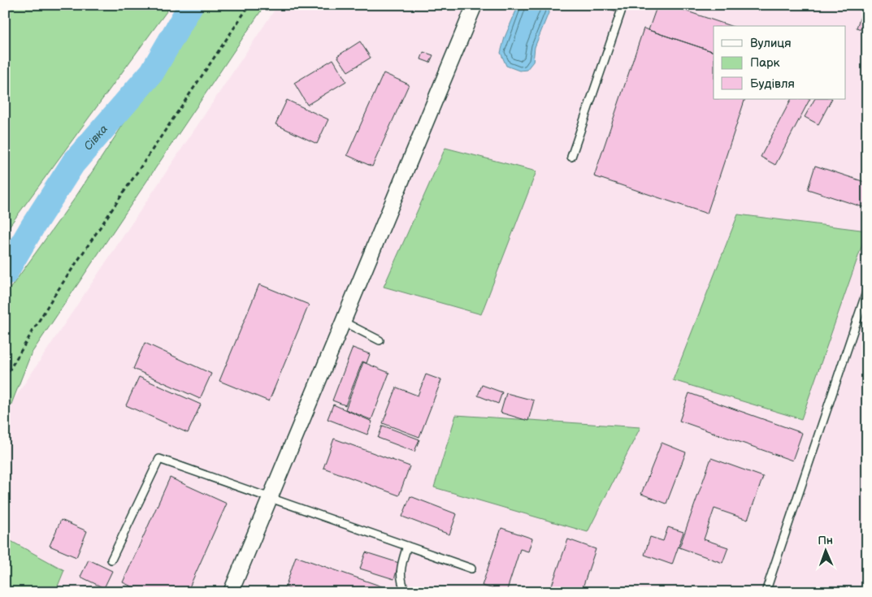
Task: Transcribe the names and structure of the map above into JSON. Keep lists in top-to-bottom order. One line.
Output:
{"water":["Сівка"],"legend":["Вулиця","Парк","Будівля"],"north":"top"}
